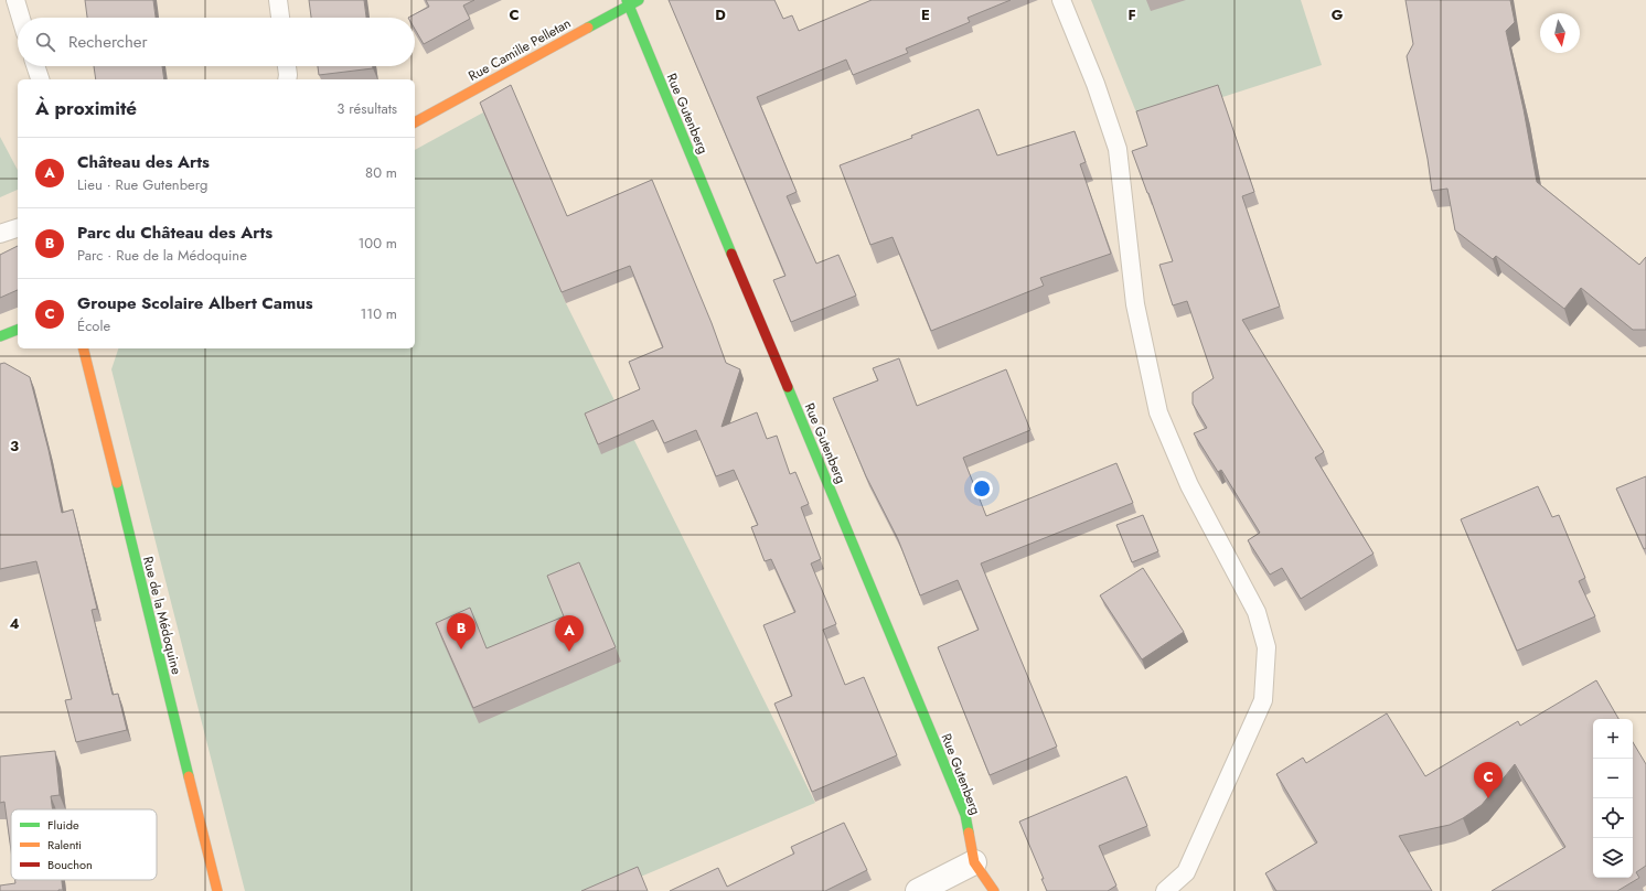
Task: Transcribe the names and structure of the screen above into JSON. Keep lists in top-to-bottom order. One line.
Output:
{"streets":{"street":["Rue Camille Pelletan","Rue Gutenberg","Rue de la Médoquine"]},"crossings":[["Rue Camille Pelletan","Rue Gutenberg"]],"legend":["Fluide","Ralenti","Bouchon"],"north":"bottom","page":{"search":"Rechercher","heading":["À proximité","3 résultats"],"list":[{"mark":"A","name":"Château des Arts","note":"Lieu · Rue Gutenberg","value":"80 m"},{"mark":"B","name":"Parc du Château des Arts","note":"Parc · Rue de la Médoquine","value":"100 m"},{"mark":"C","name":"Groupe Scolaire Albert Camus","note":"École","value":"110 m"}],"pins":["B","A","C"],"map_buttons":["+","−"]},"grid":{"columns":["C","D","E","F","G"],"rows":["3","4"]}}
